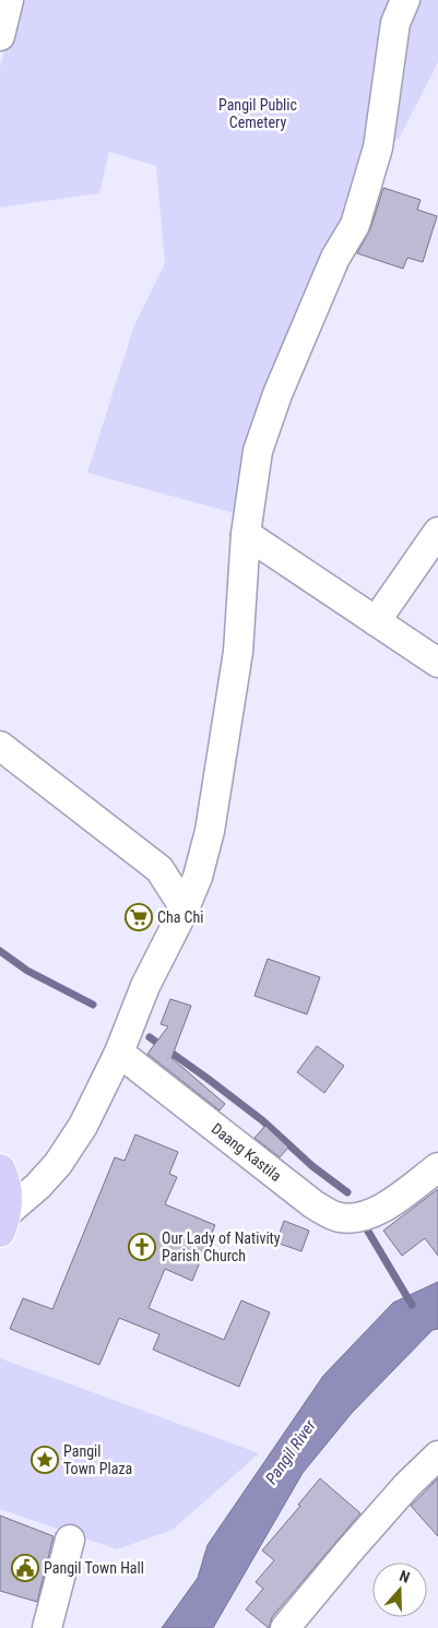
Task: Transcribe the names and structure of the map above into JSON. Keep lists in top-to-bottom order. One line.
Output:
{"streets":{"street":["Daang Kastila"]},"water":["Pangil River"],"parks":["Pangil Public Cemetery"],"places":{"supermarket":["Cha Chi"],"church":["Our Lady of Nativity Parish Church"],"place":["Pangil Town Plaza"],"public building":["Pangil Town Hall"]},"north":"top"}
